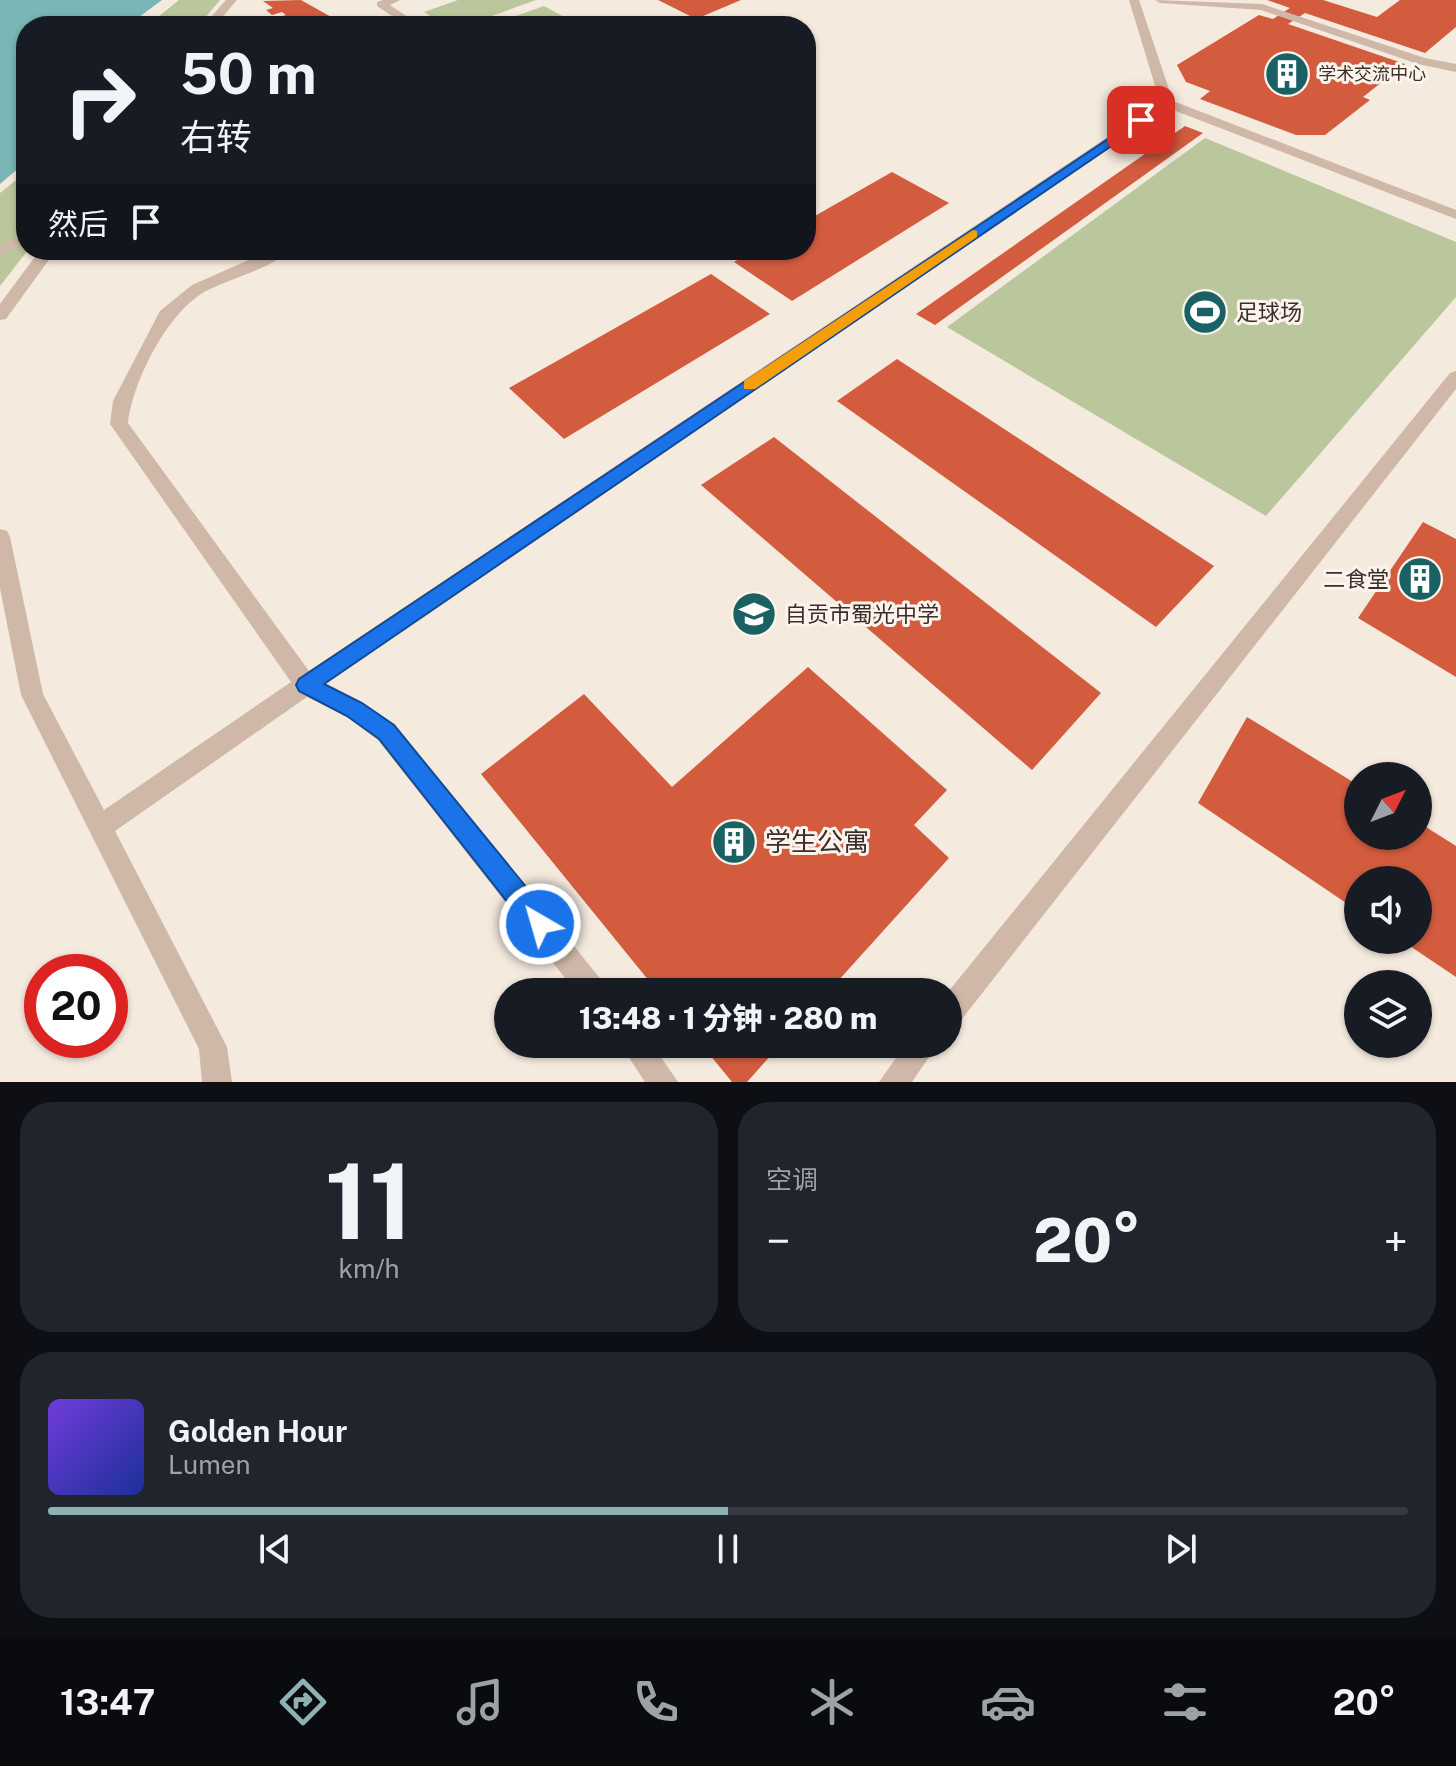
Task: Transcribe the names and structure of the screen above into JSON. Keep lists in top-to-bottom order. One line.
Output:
{"places":{"building":["学术交流中心","二食堂","学生公寓"],"sports":["足球场"],"school or university":["自贡市蜀光中学"]},"north":"top right","page":{"turn":["50 m","右转"],"then":"然后","limit":"20","trip":"13:48 · 1 分钟 · 280 m","tile":[["11","km/h"],"空调"],"heat":["−","20°","+"],"song":["Golden Hour","Lumen"],"tabs":["13:47","20°"]}}
